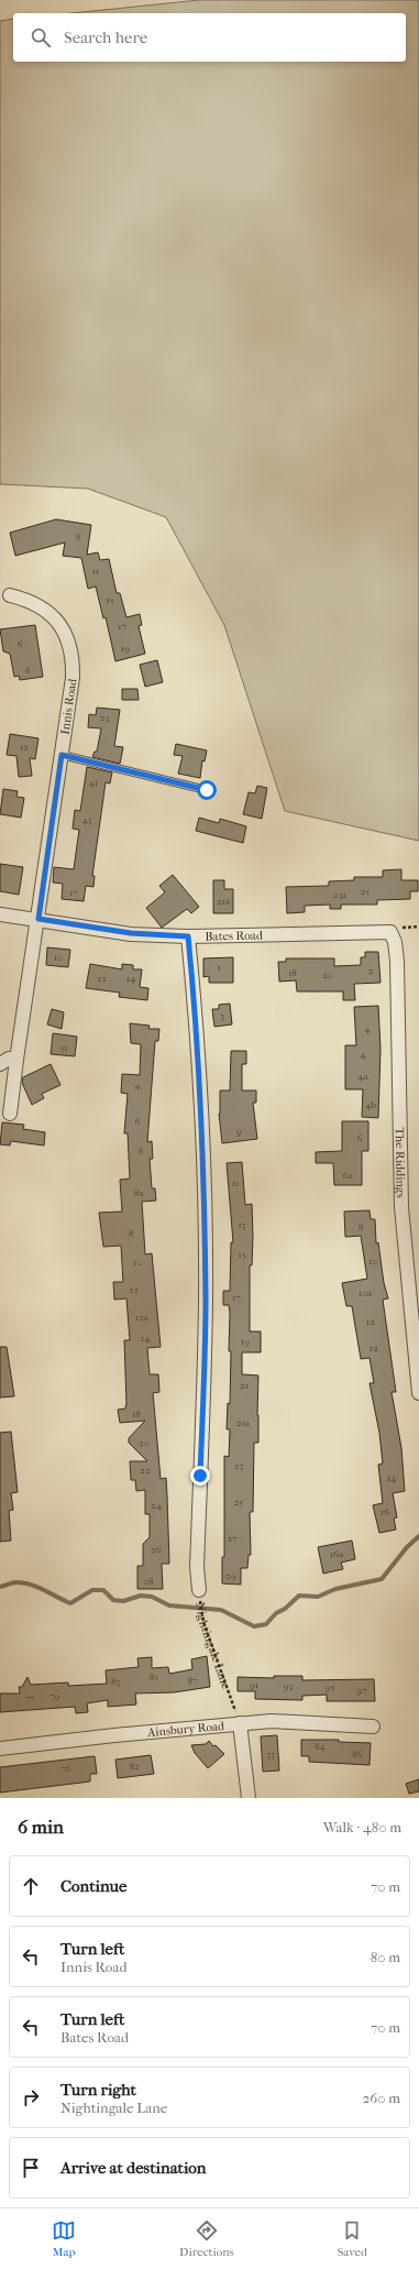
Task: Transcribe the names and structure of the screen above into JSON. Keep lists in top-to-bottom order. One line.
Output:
{"streets":{"street":["Innis Road","Bates Road","The Riddings","Nightingale Lane","Ainsbury Road"]},"crossings":[["Innis Road","Bates Road"],["Bates Road","The Riddings"],["Bates Road","Nightingale Lane"],["Nightingale Lane","Ainsbury Road"]],"house_numbers":["9","11","15","17","6","19","8","23","12","41","43","25","17","23a","21a","10","1","2","18","20","12","14","3","4","51","4","4a","4","4b","6","9","6","8","6a","11","8a","13","8","8","15","10","10","12","10a","17","12a","12","14","19","12","21","18","21a","20","23","22","14","25","24","16","27","26","16a","29","28","85","87","83","91","93","95","97","79","77","84","33","86","82","76"],"page":{"search":"Search here","heading":["6 min","Walk · 480 m"],"list":[["Continue","70 m"],["Turn left","Innis Road","80 m"],["Turn left","Bates Road","70 m"],["Turn right","Nightingale Lane","260 m"],"Arrive at destination"],"nav":["Map","Directions","Saved"]}}
